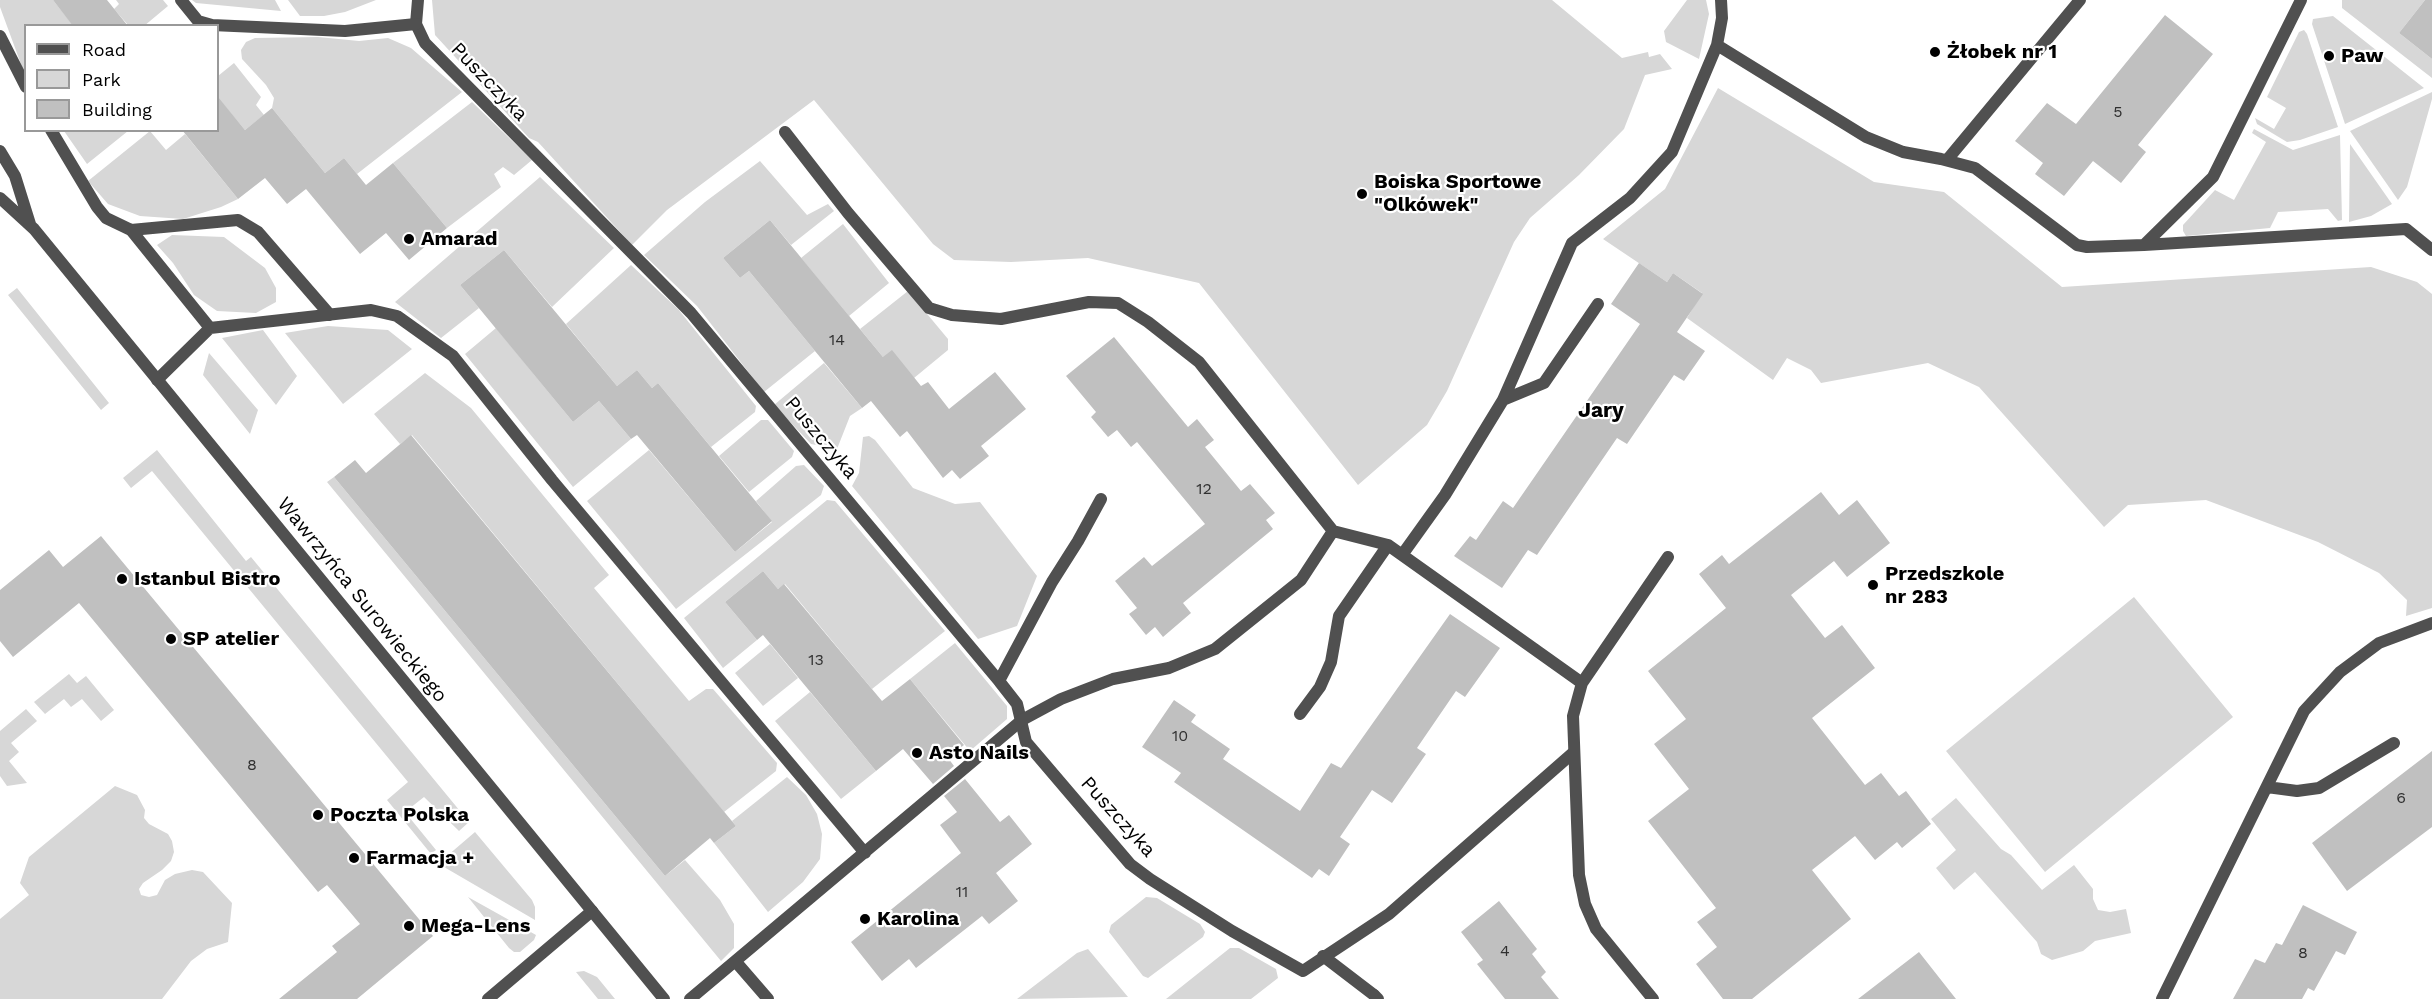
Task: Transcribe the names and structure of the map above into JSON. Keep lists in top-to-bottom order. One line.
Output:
{"streets":{"street":["Puszczyka","Wawrzyńca Surowieckiego"]},"districts":["Jary"],"places":["Żłobek nr 1","Paw","Boiska Sportowe \"Olkówek\"","Amarad","Istanbul Bistro","Przedszkole nr 283","SP atelier","Asto Nails","Poczta Polska","Farmacja +","Karolina","Mega-Lens"],"house_numbers":["5","14","12","13","10","8","6","11","4","8"],"legend":["Road","Park","Building"]}
